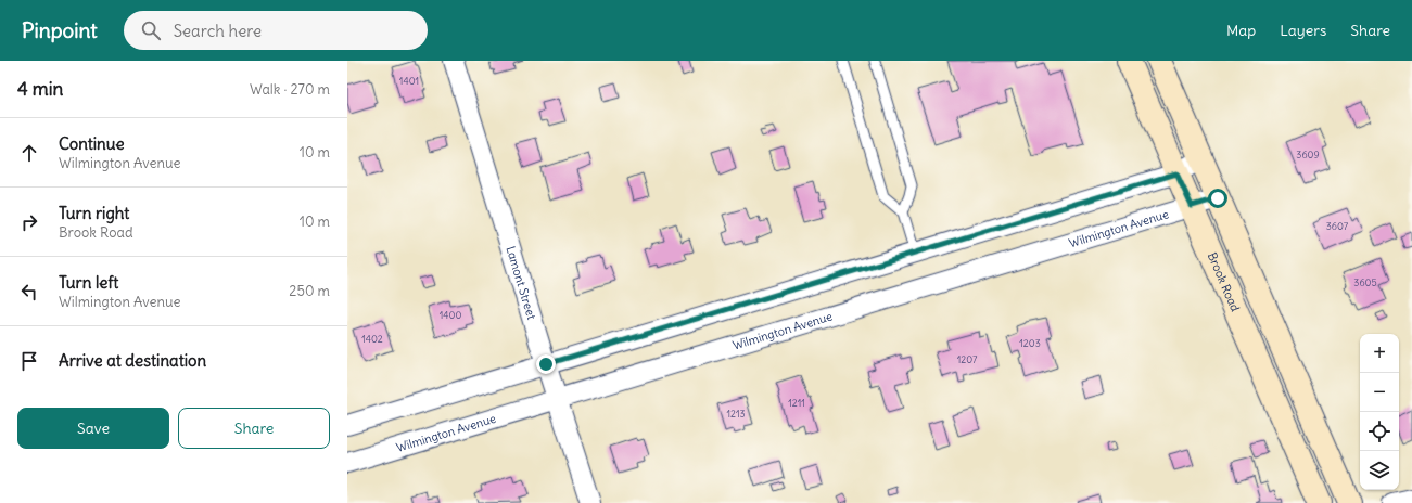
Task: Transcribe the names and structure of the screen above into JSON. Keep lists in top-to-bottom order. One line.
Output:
{"streets":{"main road":["Brook Road"],"street":["Wilmington Avenue","Lamont Street"]},"crossings":[["Wilmington Avenue","Lamont Street"],["Wilmington Avenue","Brook Road"]],"house_numbers":["1401","3609","3607","3605","1400","1402","1203","1207","1211","1213"],"page":{"header":"Pinpoint","search":"Search here","nav":["Map","Layers","Share"],"heading":["4 min","Walk · 270 m"],"list":[["Continue","Wilmington Avenue","10 m"],["Turn right","Brook Road","10 m"],["Turn left","Wilmington Avenue","250 m"],"Arrive at destination"],"map_buttons":["+","−"],"buttons":["Save","Share"]}}
